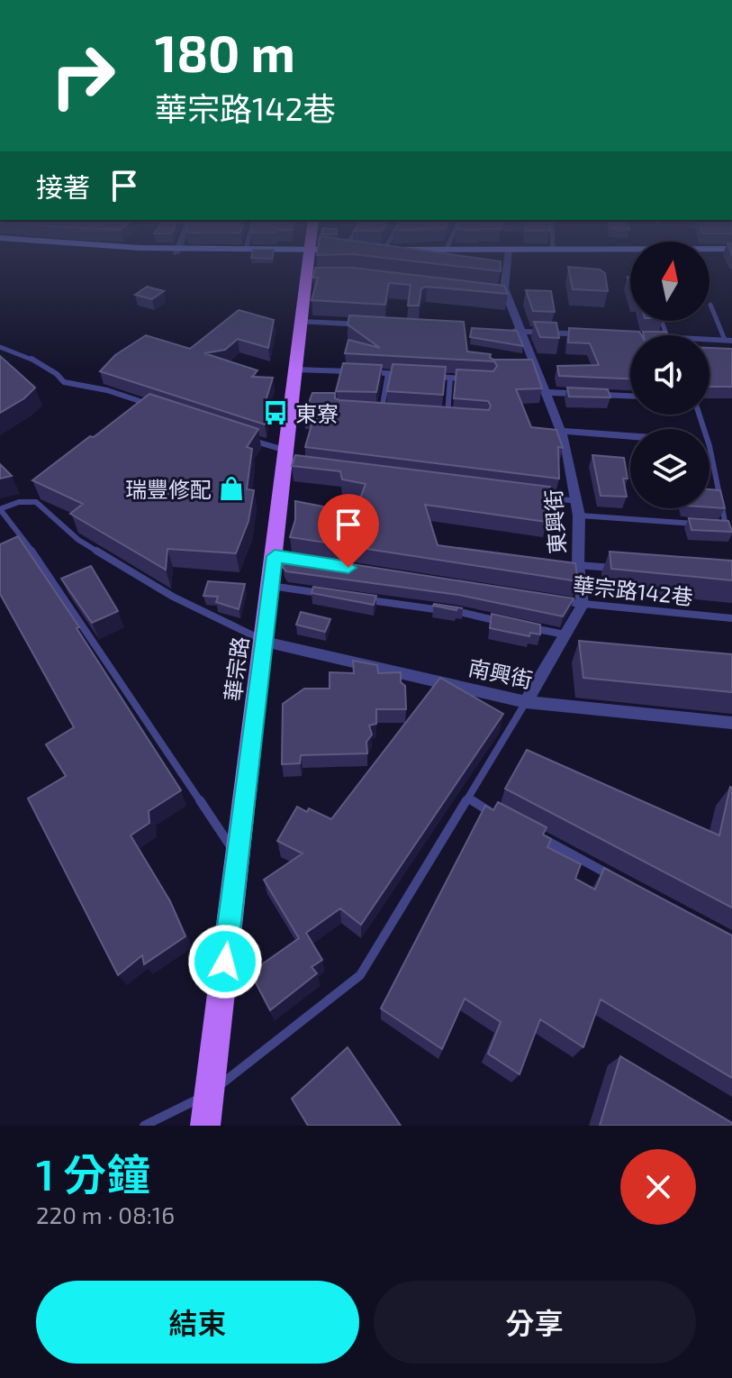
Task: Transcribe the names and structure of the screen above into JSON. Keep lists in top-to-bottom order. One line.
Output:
{"streets":{"main road":["華宗路"],"street":["東興街","南興街"],"lane":["華宗路142巷"]},"crossings":[["東興街","華宗路142巷"],["華宗路","南興街"]],"places":{"bus stop":["東寮"],"shop":["瑞豐修配"]},"north":"top","page":{"turn":["180 m","華宗路142巷"],"then":"接著","heading":["1 分鐘","220 m · 08:16"],"buttons":["結束","分享"]}}
